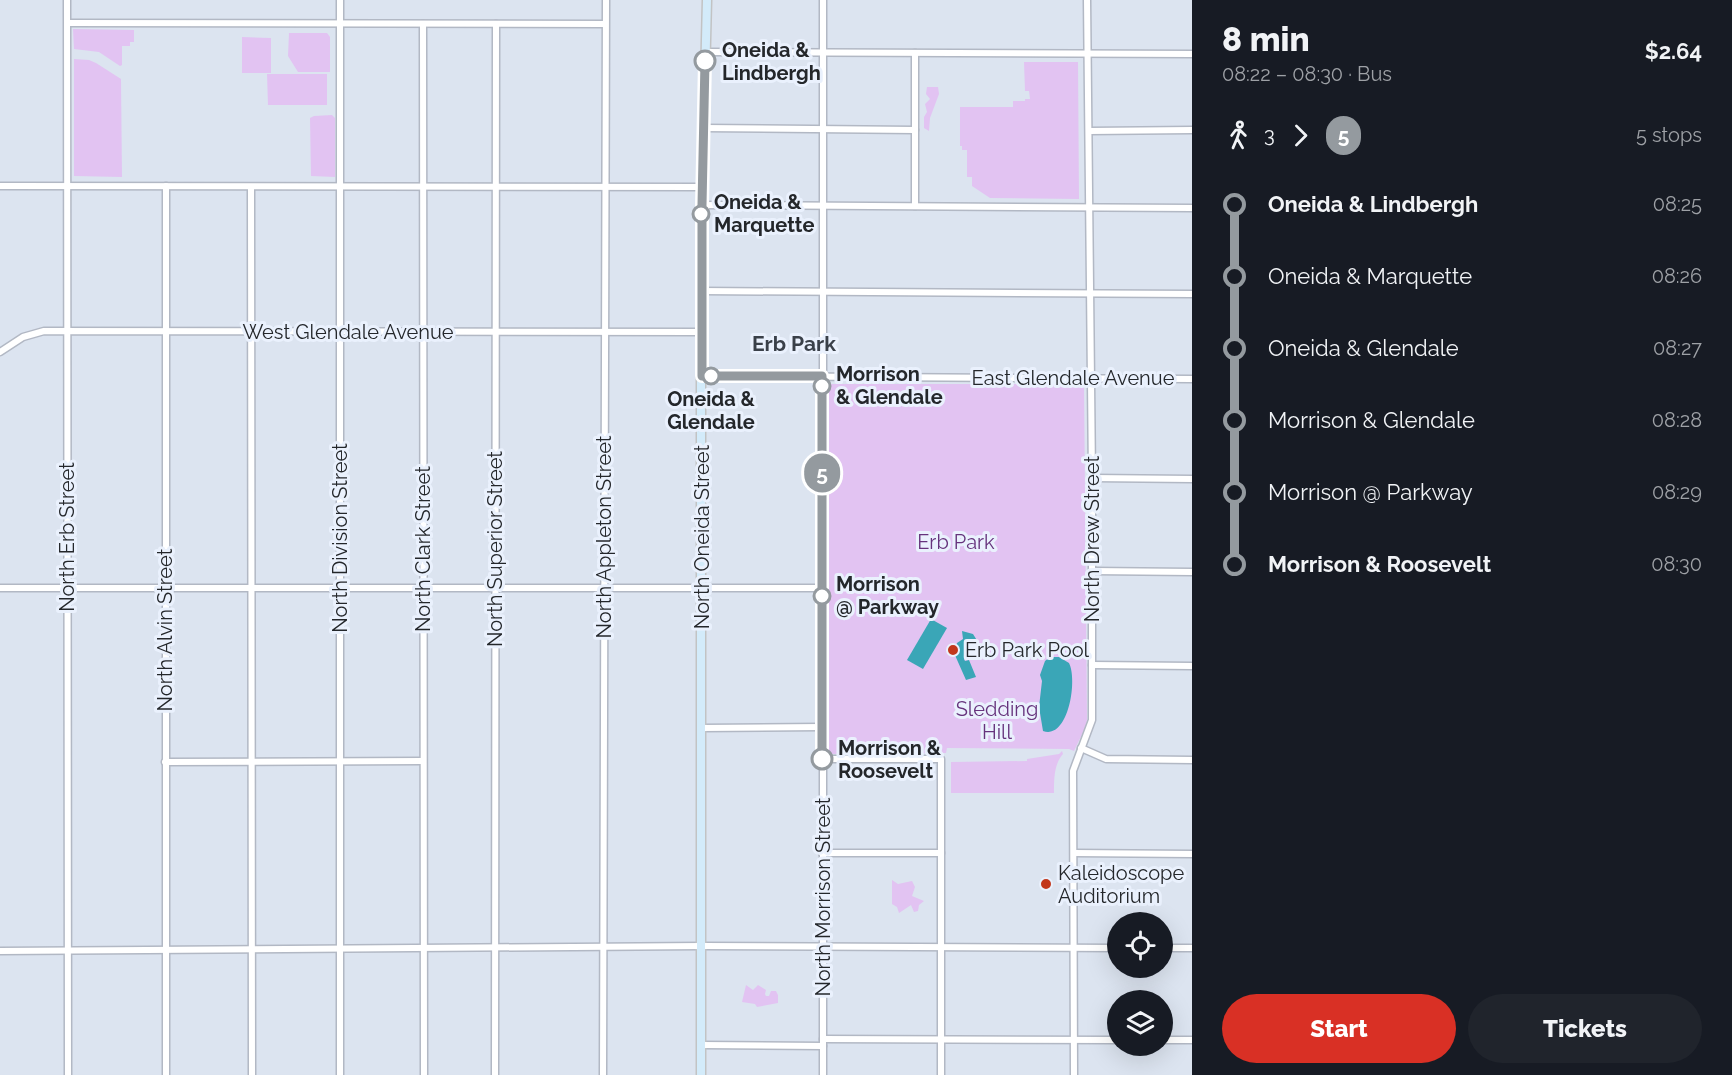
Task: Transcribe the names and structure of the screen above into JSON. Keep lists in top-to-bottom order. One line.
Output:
{"streets":{"main road":["North Oneida Street"],"street":["West Glendale Avenue","East Glendale Avenue","North Erb Street","North Appleton Street","North Division Street","North Drew Street","North Clark Street","North Superior Street","North Alvin Street","North Morrison Street"]},"crossings":[["West Glendale Avenue","North Erb Street"],["West Glendale Avenue","North Appleton Street"],["West Glendale Avenue","North Oneida Street"],["West Glendale Avenue","North Division Street"],["West Glendale Avenue","North Clark Street"],["West Glendale Avenue","North Superior Street"],["West Glendale Avenue","North Alvin Street"],["East Glendale Avenue","North Oneida Street"],["East Glendale Avenue","North Drew Street"],["East Glendale Avenue","North Morrison Street"]],"districts":["Erb Park"],"parks":["Erb Park","Sledding Hill"],"places":["Oneida & Lindbergh","Oneida & Marquette","Oneida & Glendale","Morrison & Glendale","Morrison @ Parkway","Erb Park Pool","Morrison & Roosevelt","Kaleidoscope Auditorium"],"lines":["bus line 5"],"page":{"on_map":"5","heading":["8 min","08:22 – 08:30 · Bus","$2.64"],"legs":["3","5","5 stops"],"list":[{"name":"Oneida & Lindbergh","value":"08:25"},{"name":"Oneida & Marquette","value":"08:26"},{"name":"Oneida & Glendale","value":"08:27"},{"name":"Morrison & Glendale","value":"08:28"},{"name":"Morrison @ Parkway","value":"08:29"},{"name":"Morrison & Roosevelt","value":"08:30"}],"buttons":["Start","Tickets"]}}
